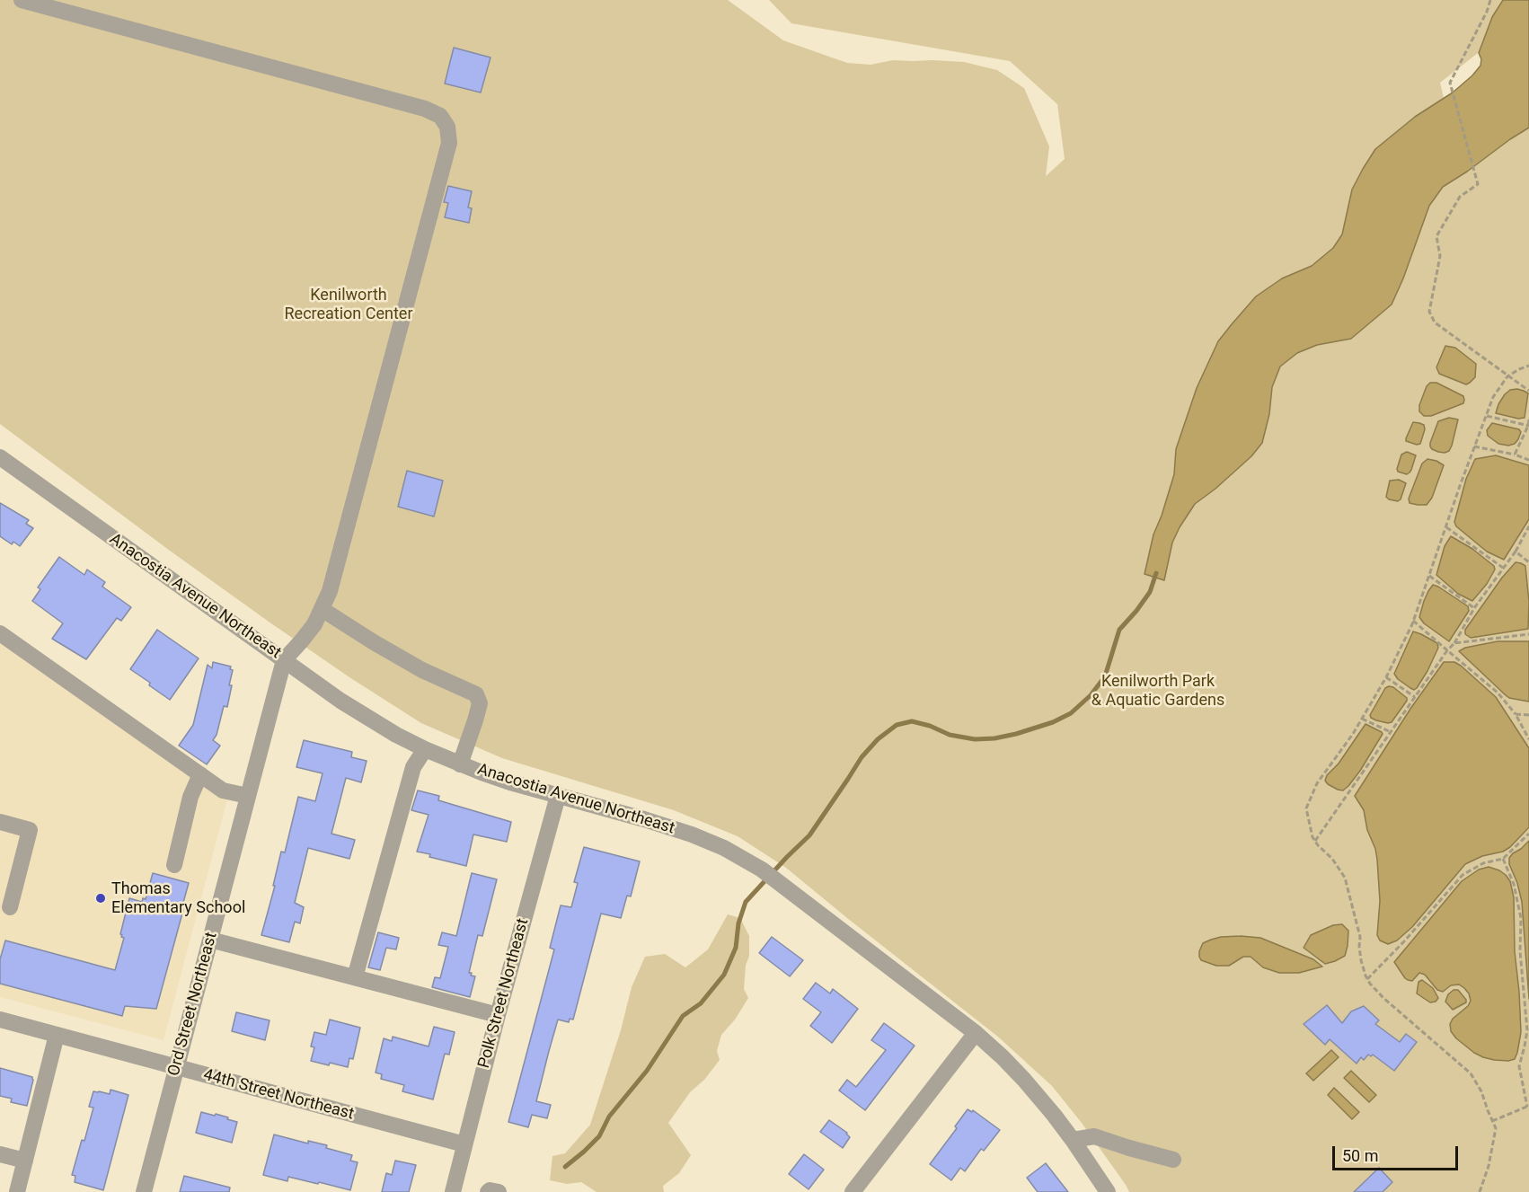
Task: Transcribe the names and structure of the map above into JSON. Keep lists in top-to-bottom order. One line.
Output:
{"streets":{"street":["Anacostia Avenue Northeast","Polk Street Northeast","Ord Street Northeast","44th Street Northeast"]},"crossings":[["Anacostia Avenue Northeast","Polk Street Northeast"],["Anacostia Avenue Northeast","Ord Street Northeast"],["Polk Street Northeast","44th Street Northeast"],["Ord Street Northeast","44th Street Northeast"]],"parks":["Kenilworth Recreation Center","Kenilworth Park & Aquatic Gardens"],"places":["Thomas Elementary School"],"scale_bar":"50 m"}
